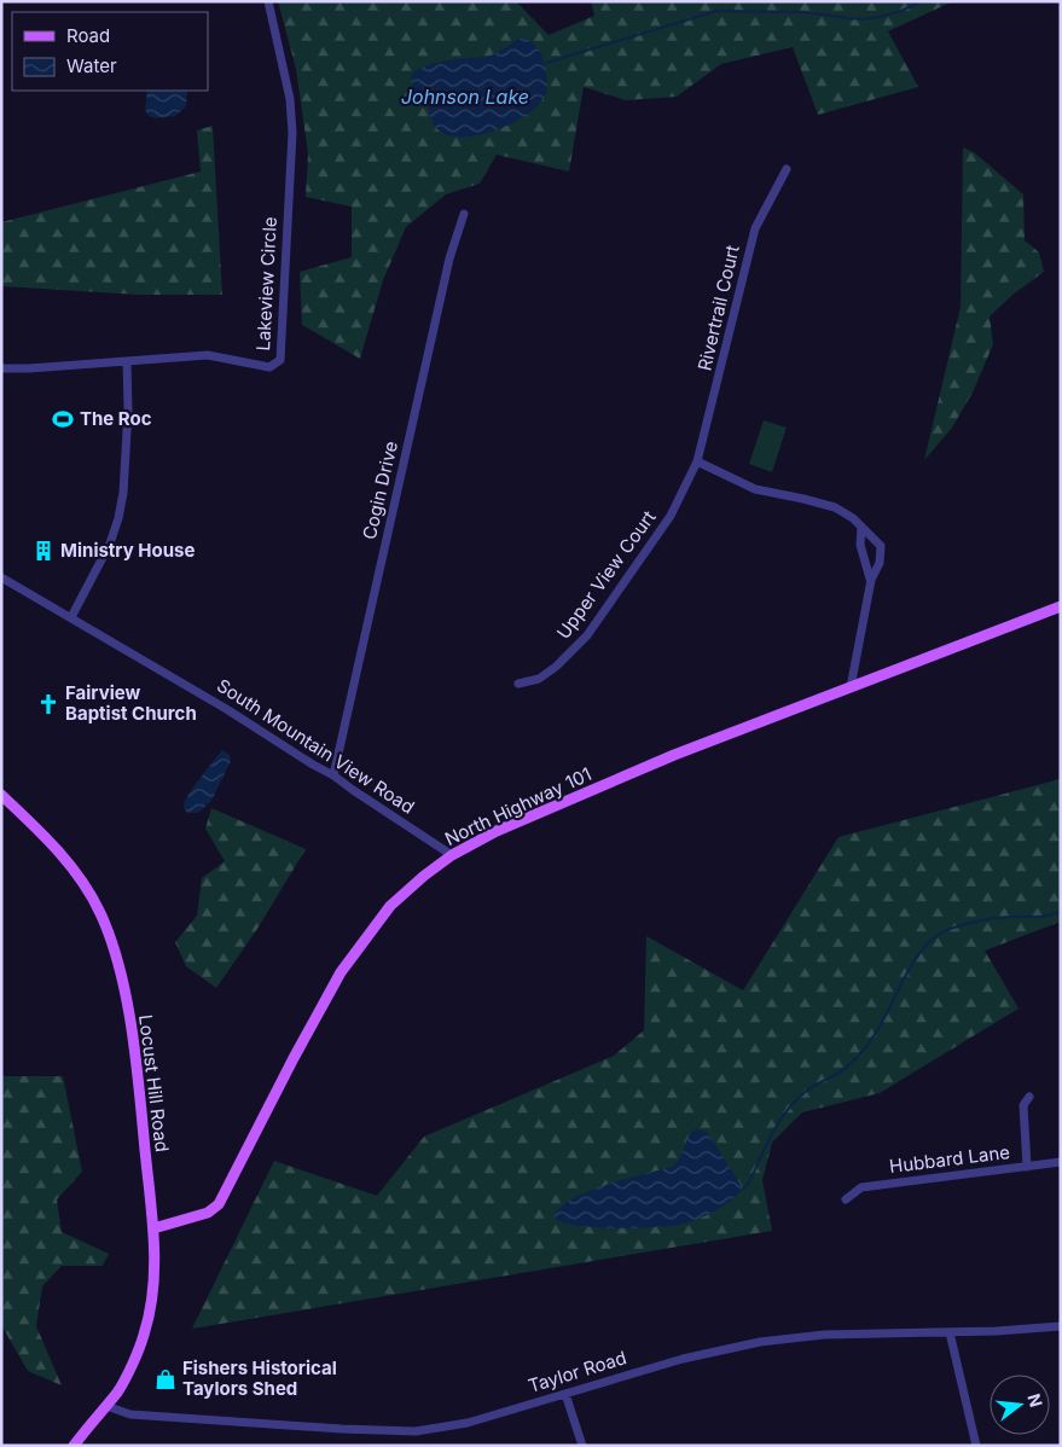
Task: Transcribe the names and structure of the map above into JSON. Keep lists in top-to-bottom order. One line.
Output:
{"streets":{"main road":["North Highway 101","Locust Hill Road"],"street":["Lakeview Circle","Rivertrail Court","Cogin Drive","Upper View Court","South Mountain View Road","Hubbard Lane","Taylor Road"]},"crossings":[["Rivertrail Court","Upper View Court"],["Cogin Drive","South Mountain View Road"],["South Mountain View Road","North Highway 101"],["North Highway 101","Locust Hill Road"],["Locust Hill Road","Taylor Road"]],"water":["Johnson Lake"],"places":{"sports":["The Roc"],"building":["Ministry House"],"church":["Fairview Baptist Church"],"shop":["Fishers Historical Taylors Shed"]},"legend":["Road","Water"],"north":"right"}
